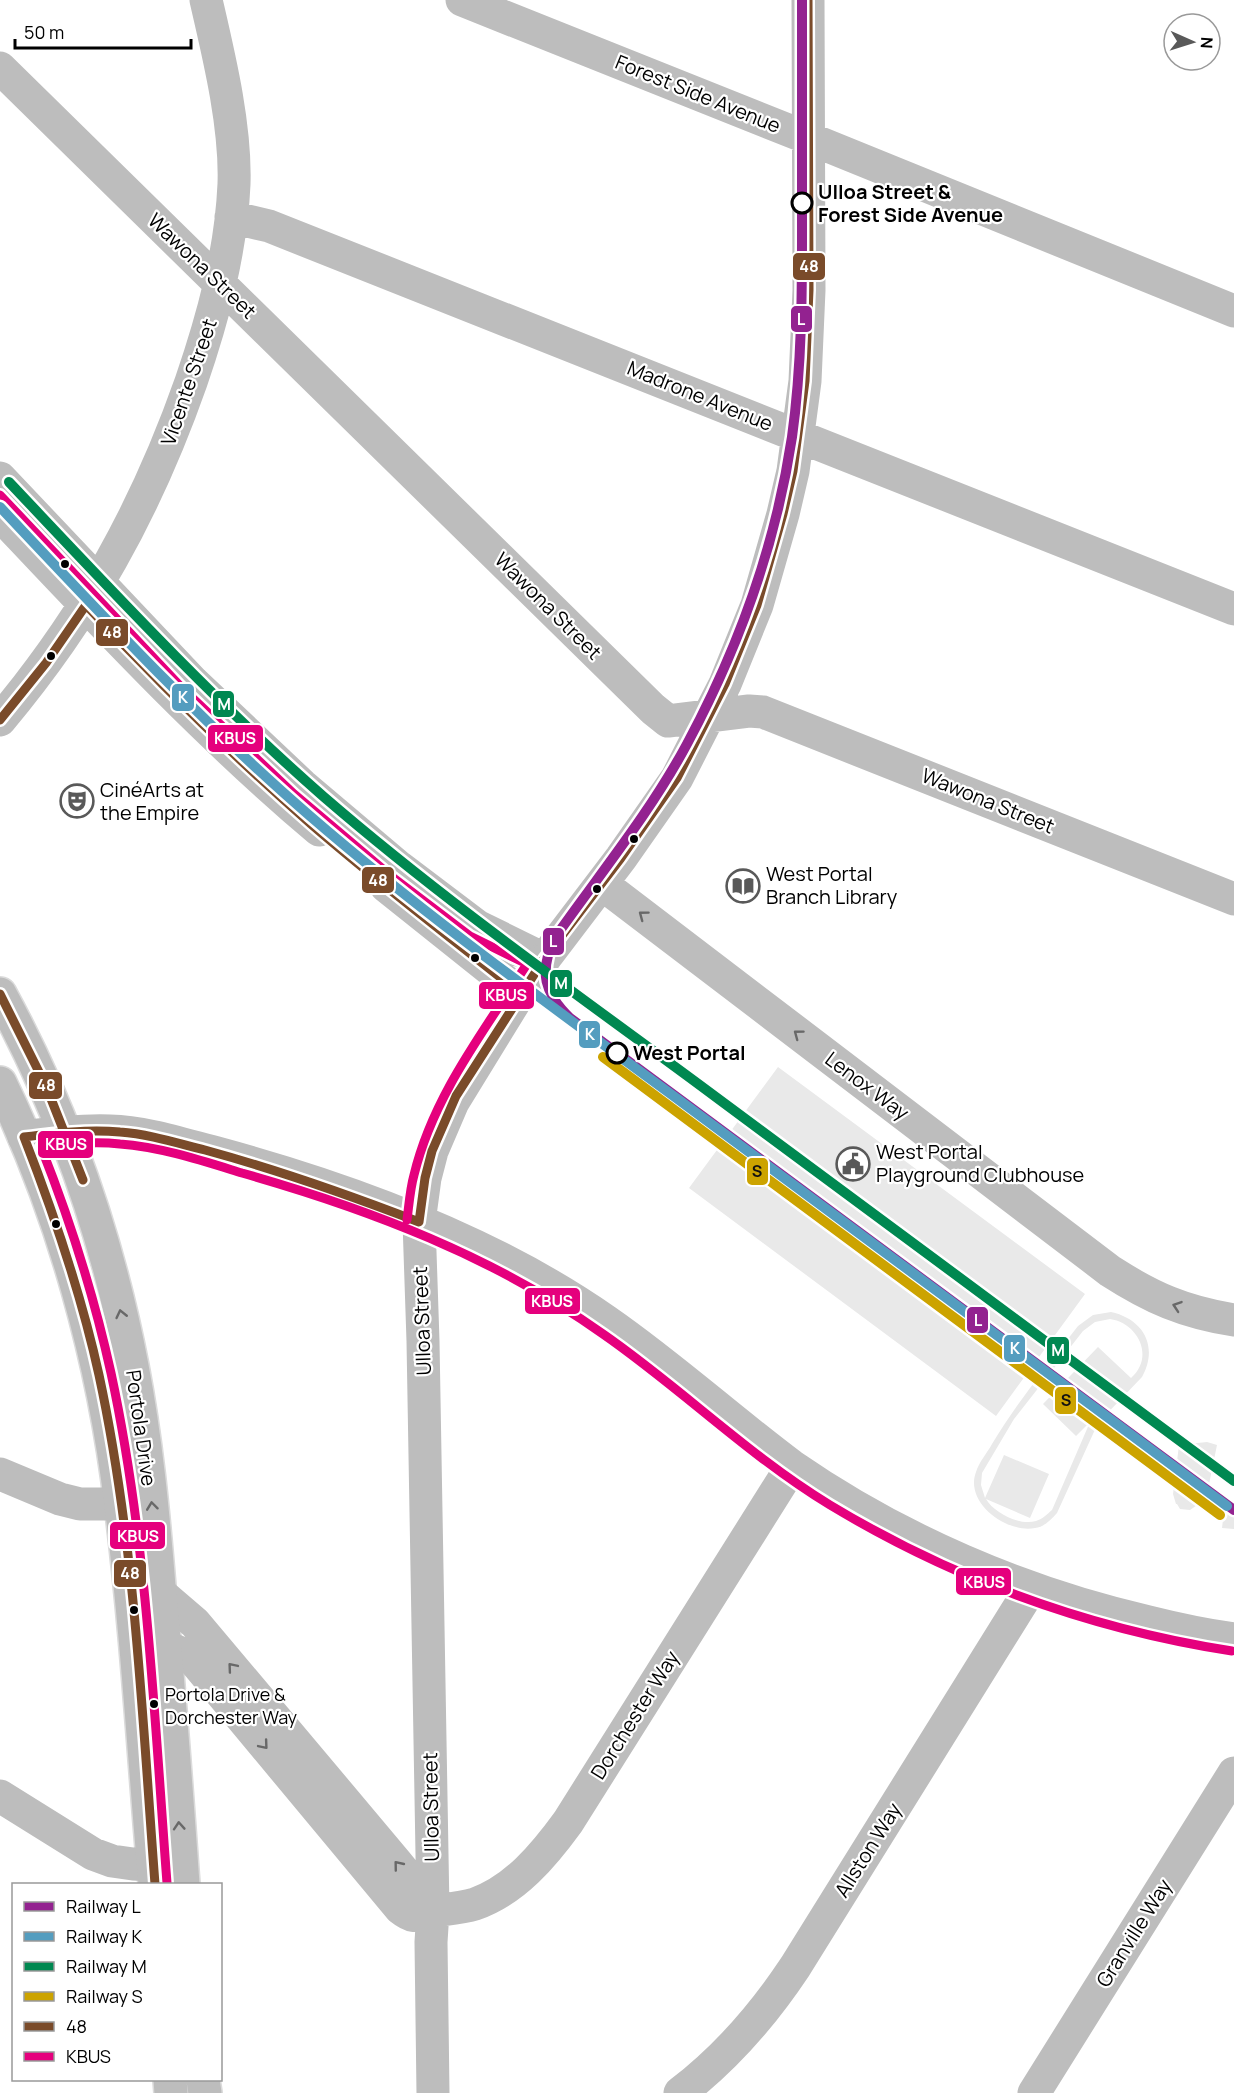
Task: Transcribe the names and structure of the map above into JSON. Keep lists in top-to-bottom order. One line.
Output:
{"streets":{"street":["Forest Side Avenue","Wawona Street","Vicente Street","Madrone Avenue","Lenox Way","Ulloa Street","Portola Drive","Dorchester Way","Allston Way","Granville Way"]},"crossings":[["Forest Side Avenue","Ulloa Street"],["Wawona Street","Vicente Street"],["Wawona Street","Ulloa Street"],["Vicente Street","Madrone Avenue"],["Madrone Avenue","Ulloa Street"],["Lenox Way","Ulloa Street"],["Ulloa Street","Dorchester Way"],["Portola Drive","Dorchester Way"]],"one_way":["Lenox Way"],"places":{"other":["Ulloa Street & Forest Side Avenue","West Portal","Portola Drive & Dorchester Way"],"theatre":["CinéArts at the Empire"],"library":["West Portal Branch Library"],"public building":["West Portal Playground Clubhouse"]},"lines":["rail line L","transit line 48","rail line M","transit line KBUS","rail line K","rail line S"],"legend":["Railway L","Railway K","Railway M","Railway S","48","KBUS"],"scale_bar":"50 m","north":"right"}
